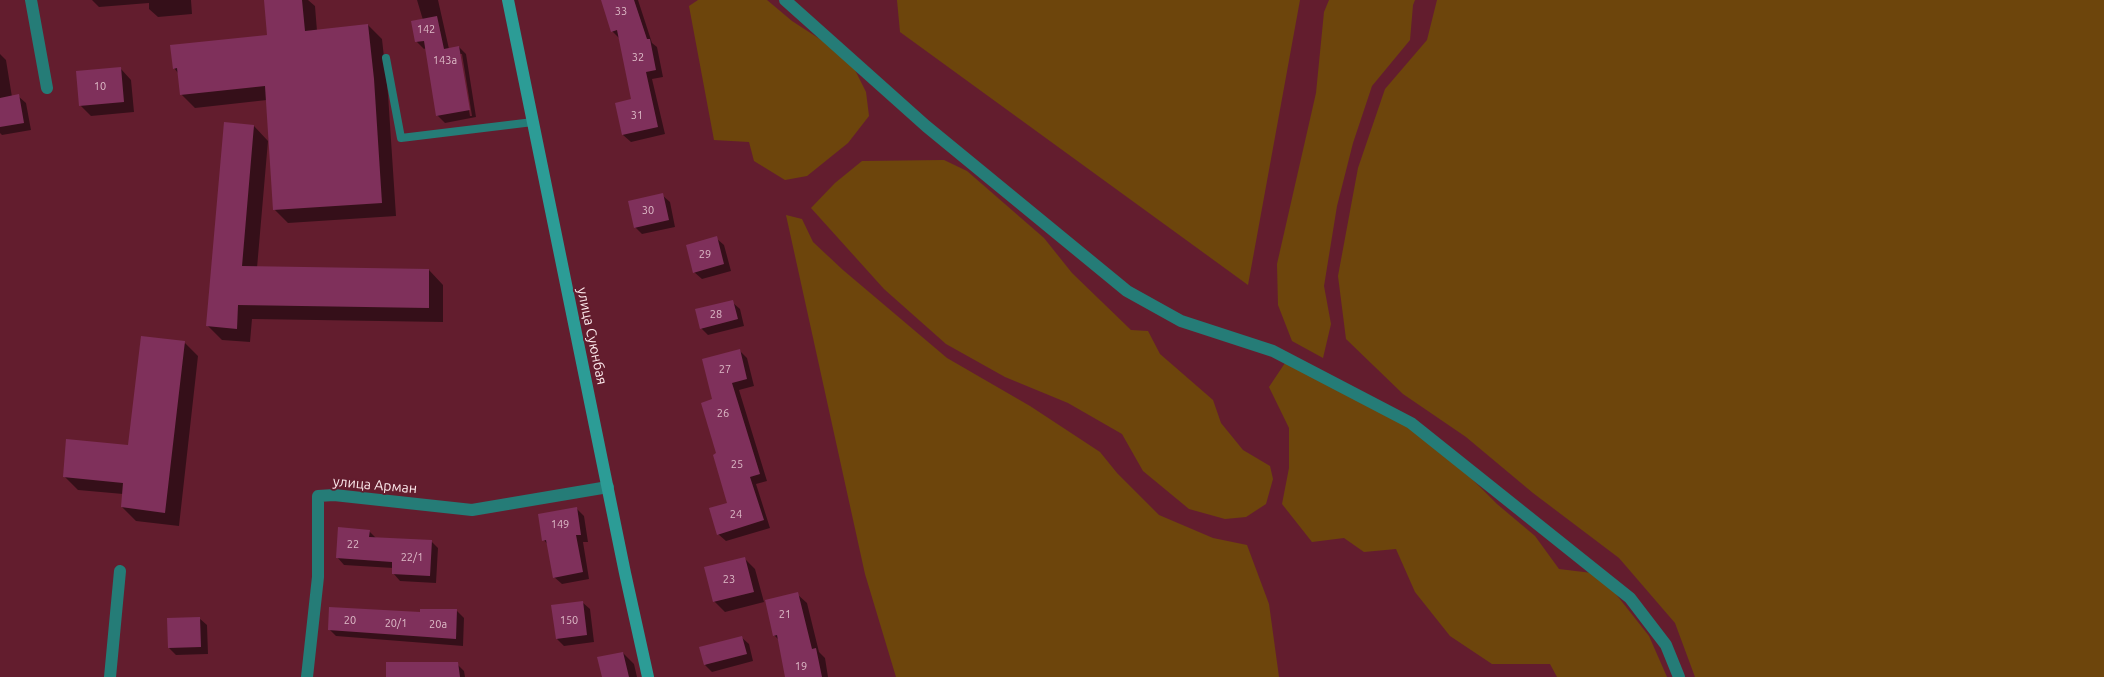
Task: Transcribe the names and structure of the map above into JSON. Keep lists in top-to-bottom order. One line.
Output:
{"streets":{"main road":["улица Суюнбая"],"street":["улица Арман"]},"crossings":[["улица Суюнбая","улица Арман"]],"house_numbers":["33","142","32","143а","10","31","30","29","28","27","26","25","24","149","22","22/1","23","21","20","150","20/1","20а","19"]}
